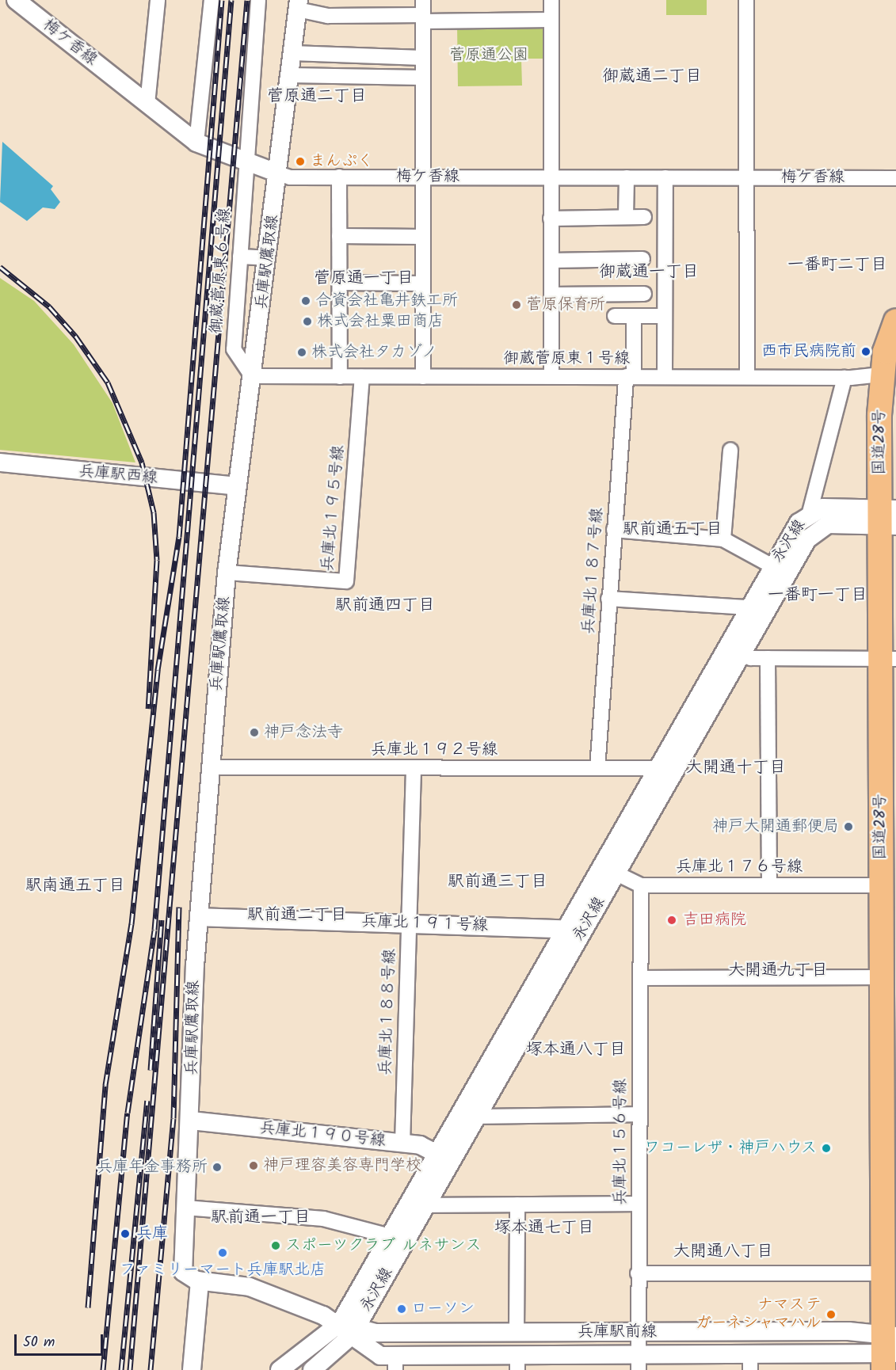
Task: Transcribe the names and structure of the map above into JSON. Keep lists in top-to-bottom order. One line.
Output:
{"streets":{"highway":["国道28号"],"street":["梅ケ香線","兵庫駅鷹取線","御蔵菅原東６号線","御蔵菅原東１号線","兵庫駅西線","兵庫北１９５号線","永沢線","兵庫北１８７号線","兵庫北１９２号線","兵庫北１７６号線","兵庫北１９１号線","兵庫北１８８号線","兵庫北１９０号線","兵庫北１５６号線","兵庫駅前線"]},"crossings":[["梅ケ香線","兵庫駅鷹取線"],["梅ケ香線","御蔵菅原東６号線"],["兵庫駅鷹取線","御蔵菅原東６号線"],["兵庫駅鷹取線","御蔵菅原東１号線"],["兵庫駅鷹取線","兵庫駅西線"],["兵庫駅鷹取線","兵庫北１９５号線"],["兵庫駅鷹取線","兵庫北１９２号線"],["兵庫駅鷹取線","兵庫北１９１号線"],["兵庫駅鷹取線","兵庫北１９０号線"],["御蔵菅原東６号線","御蔵菅原東１号線"],["御蔵菅原東１号線","国道28号"],["御蔵菅原東１号線","兵庫北１９５号線"],["御蔵菅原東１号線","永沢線"],["御蔵菅原東１号線","兵庫北１８７号線"],["国道28号","永沢線"],["国道28号","兵庫北１７６号線"],["国道28号","兵庫駅前線"],["永沢線","兵庫北１９２号線"],["永沢線","兵庫北１７６号線"],["永沢線","兵庫北１９１号線"],["永沢線","兵庫北１９０号線"],["永沢線","兵庫駅前線"],["兵庫北１８７号線","兵庫北１９２号線"],["兵庫北１９２号線","兵庫北１８８号線"],["兵庫北１７６号線","兵庫北１５６号線"],["兵庫北１９１号線","兵庫北１８８号線"],["兵庫北１８８号線","兵庫北１９０号線"],["兵庫北１５６号線","兵庫駅前線"]],"districts":["御蔵通二丁目","菅原通二丁目","一番町二丁目","御蔵通一丁目","菅原通一丁目","駅前通五丁目","一番町一丁目","駅前通四丁目","大開通十丁目","駅前通三丁目","駅南通五丁目","駅前通二丁目","大開通九丁目","塚本通八丁目","駅前通一丁目","塚本通七丁目","大開通八丁目"],"parks":["菅原通公園"],"places":["まんぷく","合資会社亀井鉄工所","菅原保育所","株式会社粟田商店","西市民病院前","株式会社タカゾノ","神戸念法寺","神戸大開通郵便局","吉田病院","ワコーレザ・神戸ハウス","神戸理容美容専門学校","兵庫年金事務所","兵庫","スポーツクラブ ルネサンス","ファミリーマート兵庫駅北店","ローソン","ナマステ ガーネシャマハル"],"scale_bar":"50 m"}
